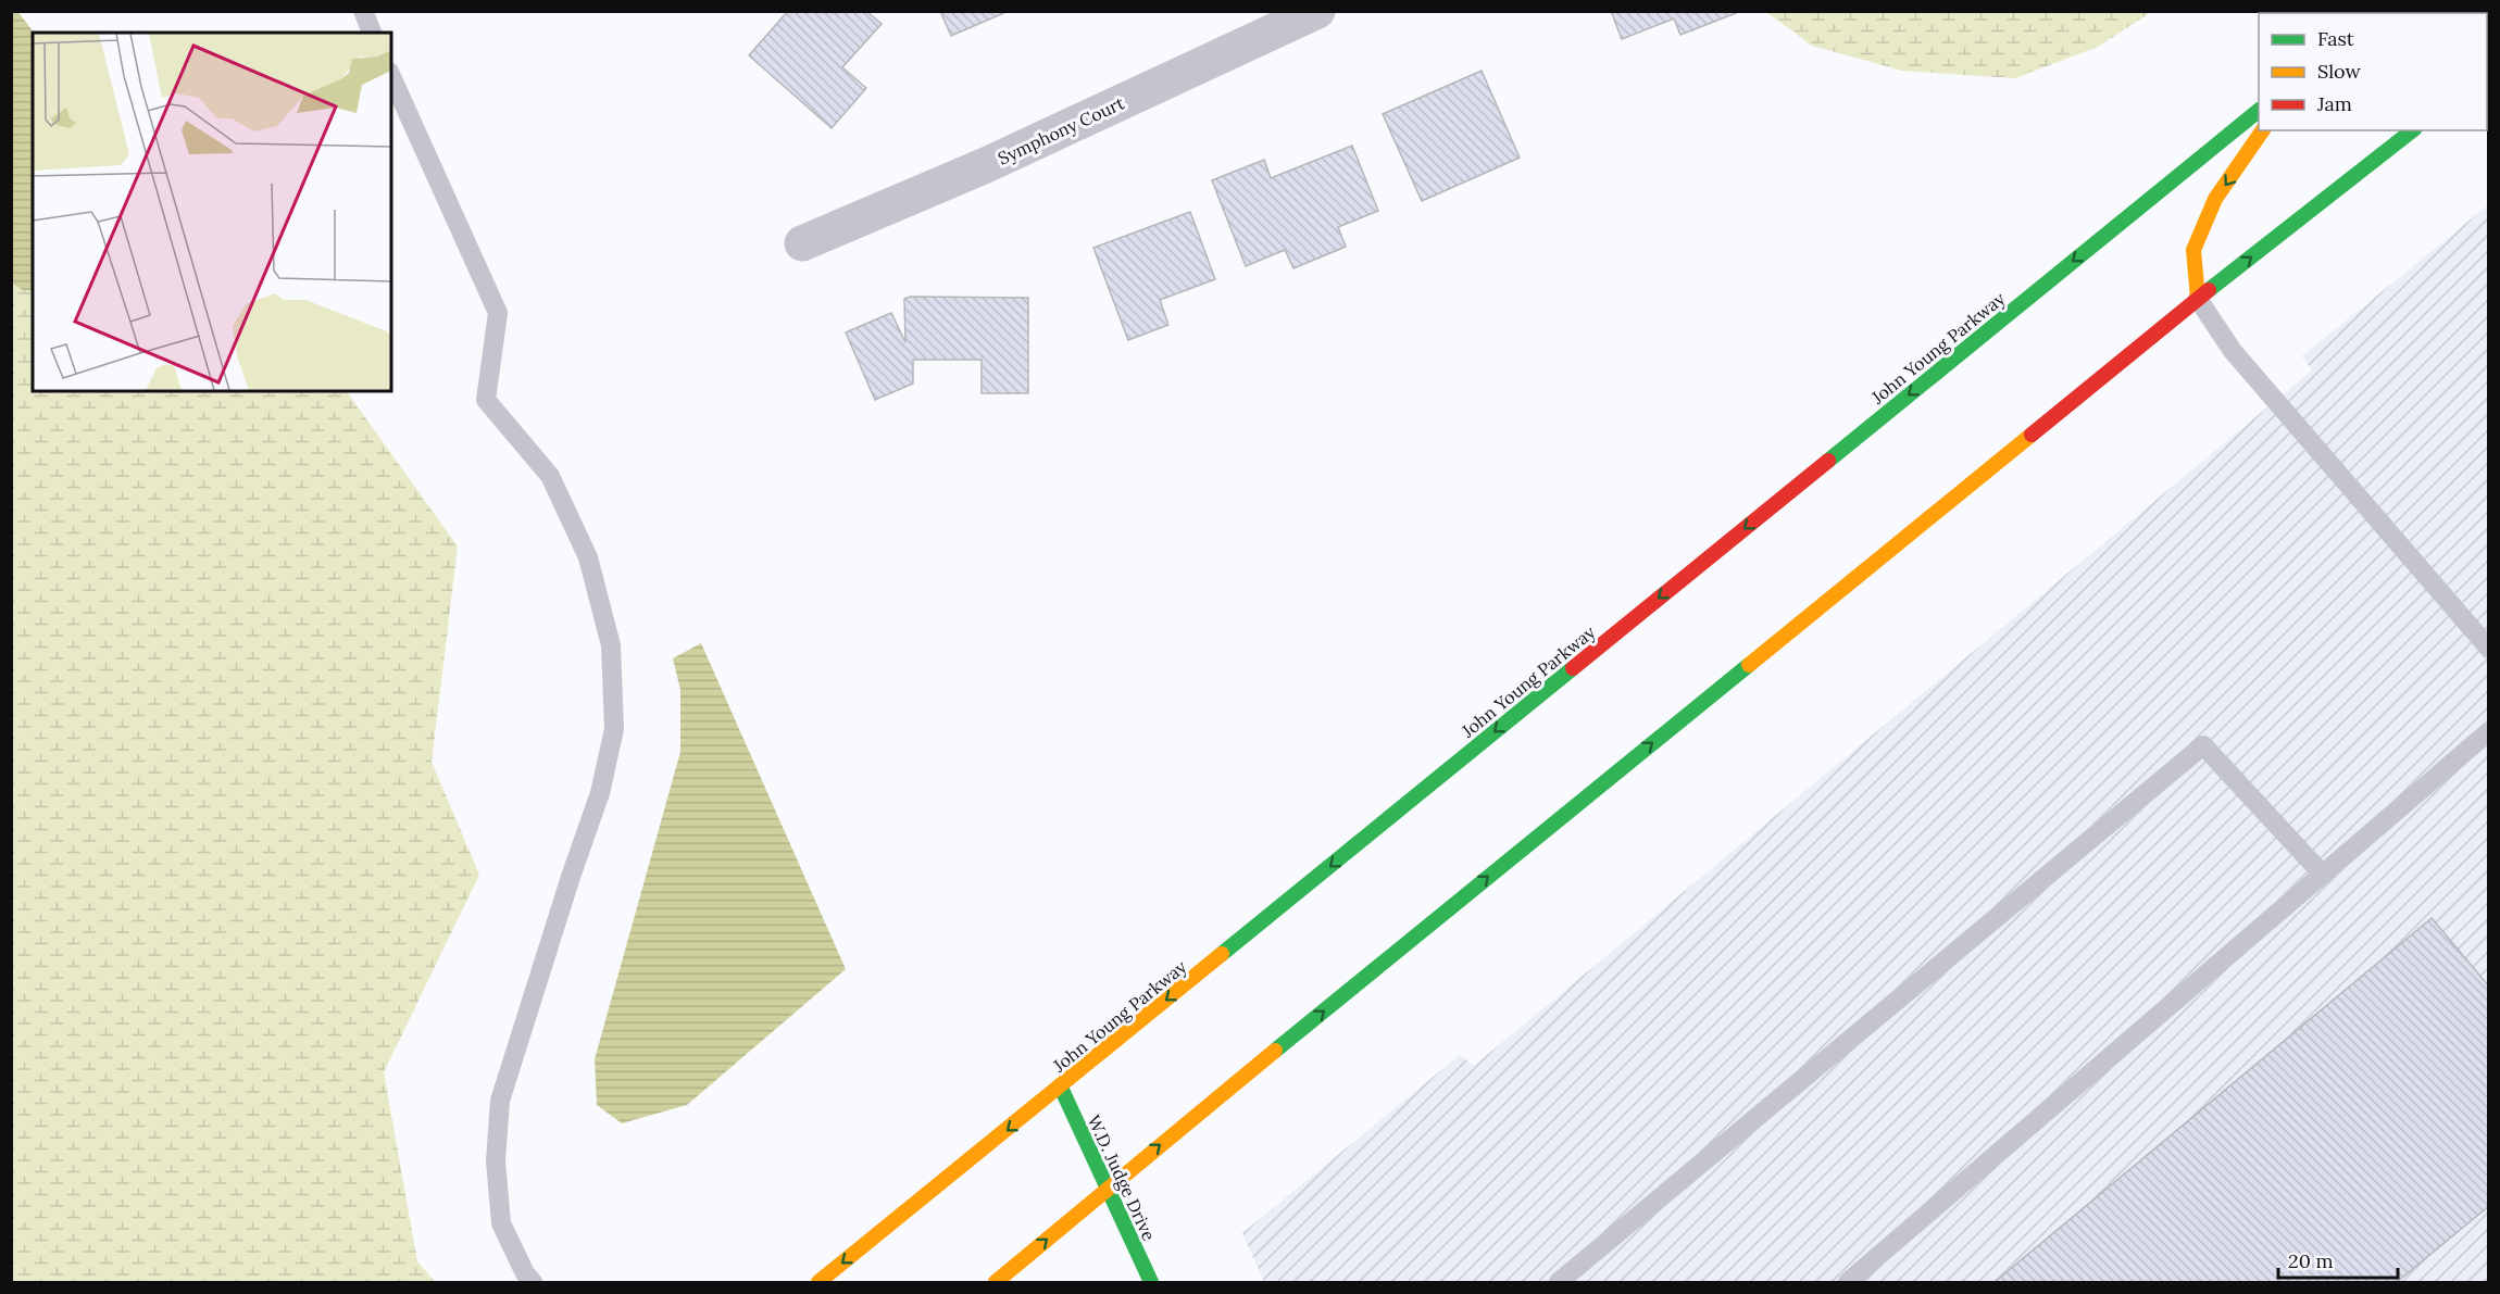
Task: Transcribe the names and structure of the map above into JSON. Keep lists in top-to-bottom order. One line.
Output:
{"streets":{"main road":["John Young Parkway","W.D. Judge Drive"],"street":["Symphony Court"]},"crossings":[["John Young Parkway","W.D. Judge Drive"]],"legend":["Fast","Slow","Jam"],"scale_bar":"20 m"}
